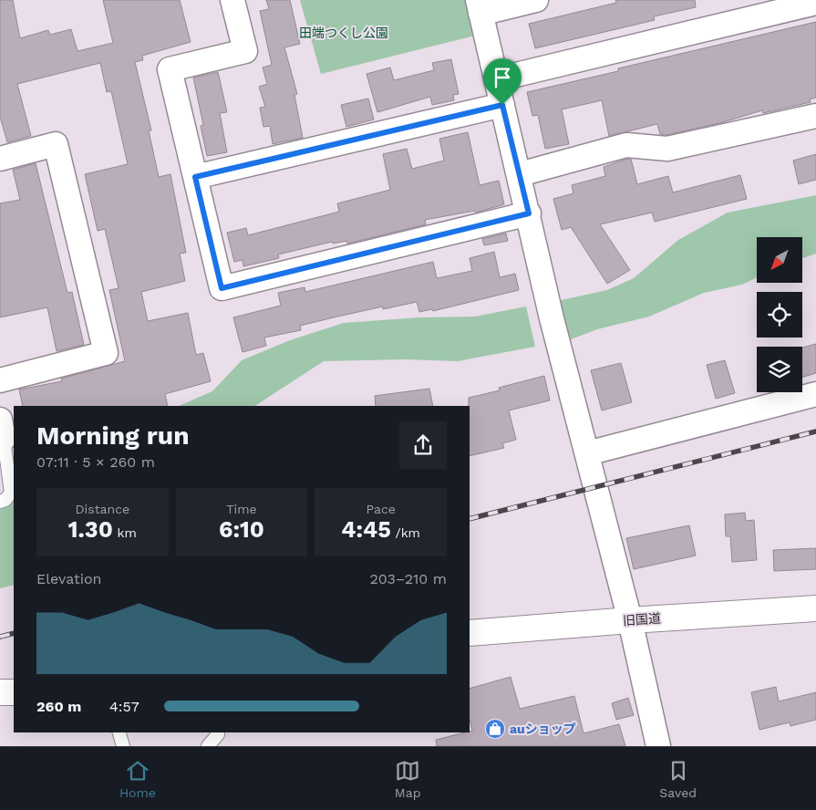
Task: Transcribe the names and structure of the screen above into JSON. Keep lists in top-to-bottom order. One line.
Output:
{"streets":{"street":["旧国道"]},"parks":["田端つくし公園"],"places":{"shop":["auショップ"]},"north":"bottom left","page":{"heading":["Morning run","07:11 · 5 × 260 m"],"stats":[["Distance","1.30 km"],["Time","6:10"],["Pace","4:45 /km"]],"chart":["Elevation","203–210 m"],"list":[{"name":"260 m","note":"4:57"}],"tabs":["Home","Map","Saved"]}}
